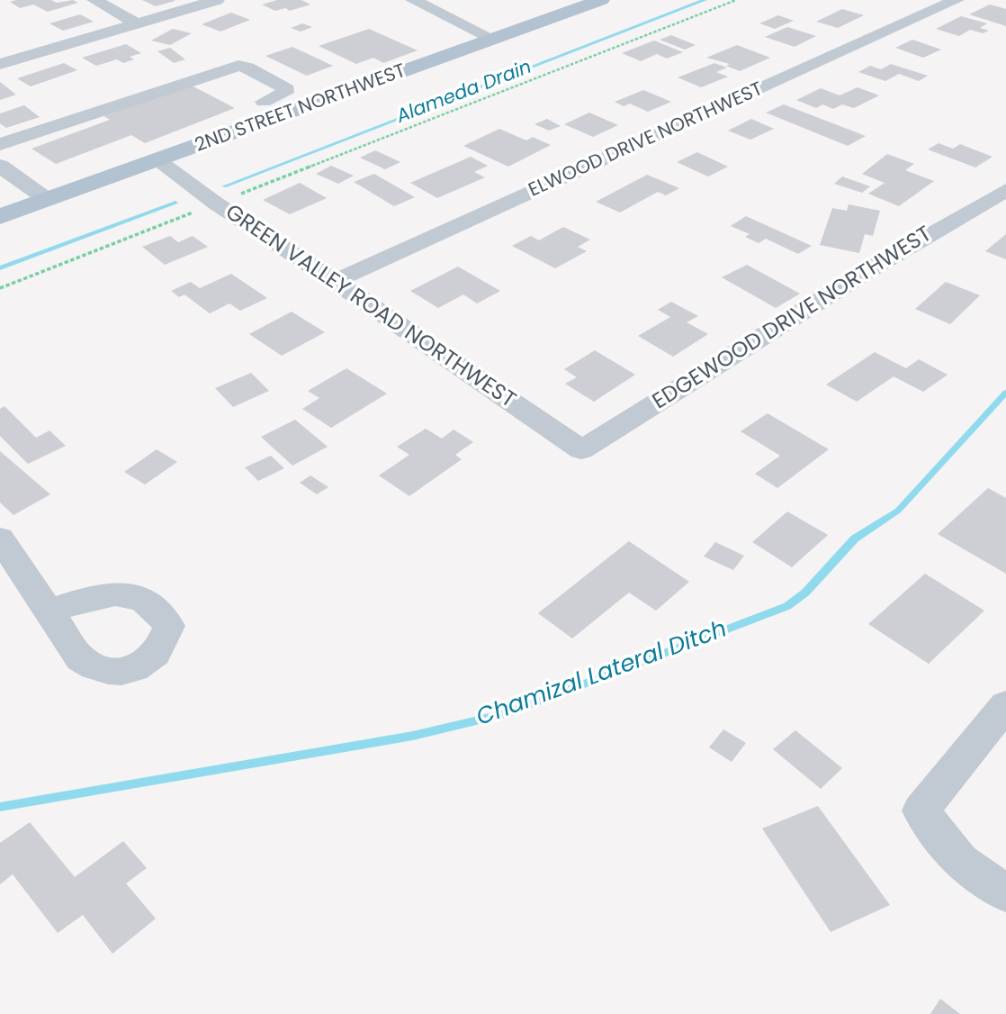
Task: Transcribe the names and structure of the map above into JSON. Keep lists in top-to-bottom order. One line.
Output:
{"streets":{"main road":["2ND STREET NORTHWEST"],"street":["ELWOOD DRIVE NORTHWEST","GREEN VALLEY ROAD NORTHWEST","EDGEWOOD DRIVE NORTHWEST"]},"crossings":[["2ND STREET NORTHWEST","GREEN VALLEY ROAD NORTHWEST"],["ELWOOD DRIVE NORTHWEST","GREEN VALLEY ROAD NORTHWEST"],["GREEN VALLEY ROAD NORTHWEST","EDGEWOOD DRIVE NORTHWEST"]],"water":["Alameda Drain","Chamizal Lateral Ditch"]}
